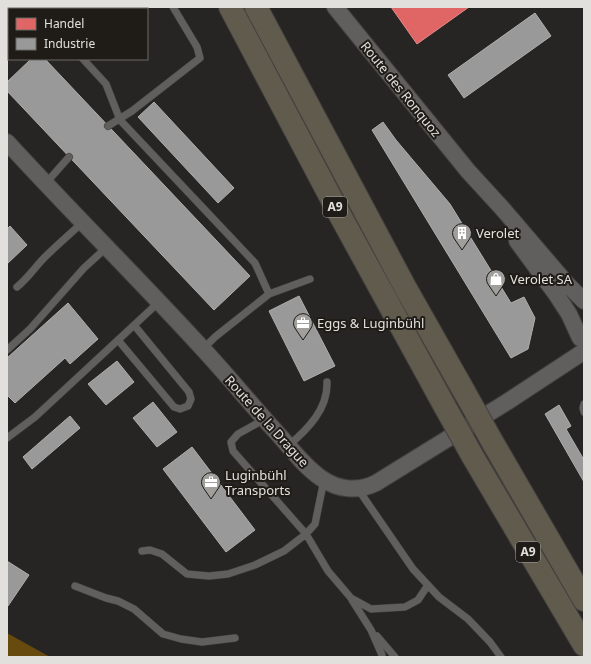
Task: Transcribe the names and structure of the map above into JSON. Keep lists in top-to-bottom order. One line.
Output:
{"streets":{"highway":["A9"],"street":["Route des Ronquoz","Route de la Drague"]},"crossings":[["Route des Ronquoz","Route de la Drague"]],"places":{"building":["Verolet"],"shop":["Verolet SA"],"office":["Eggs & Luginbühl","Luginbühl Transports"]},"legend":["Handel","Industrie"]}
